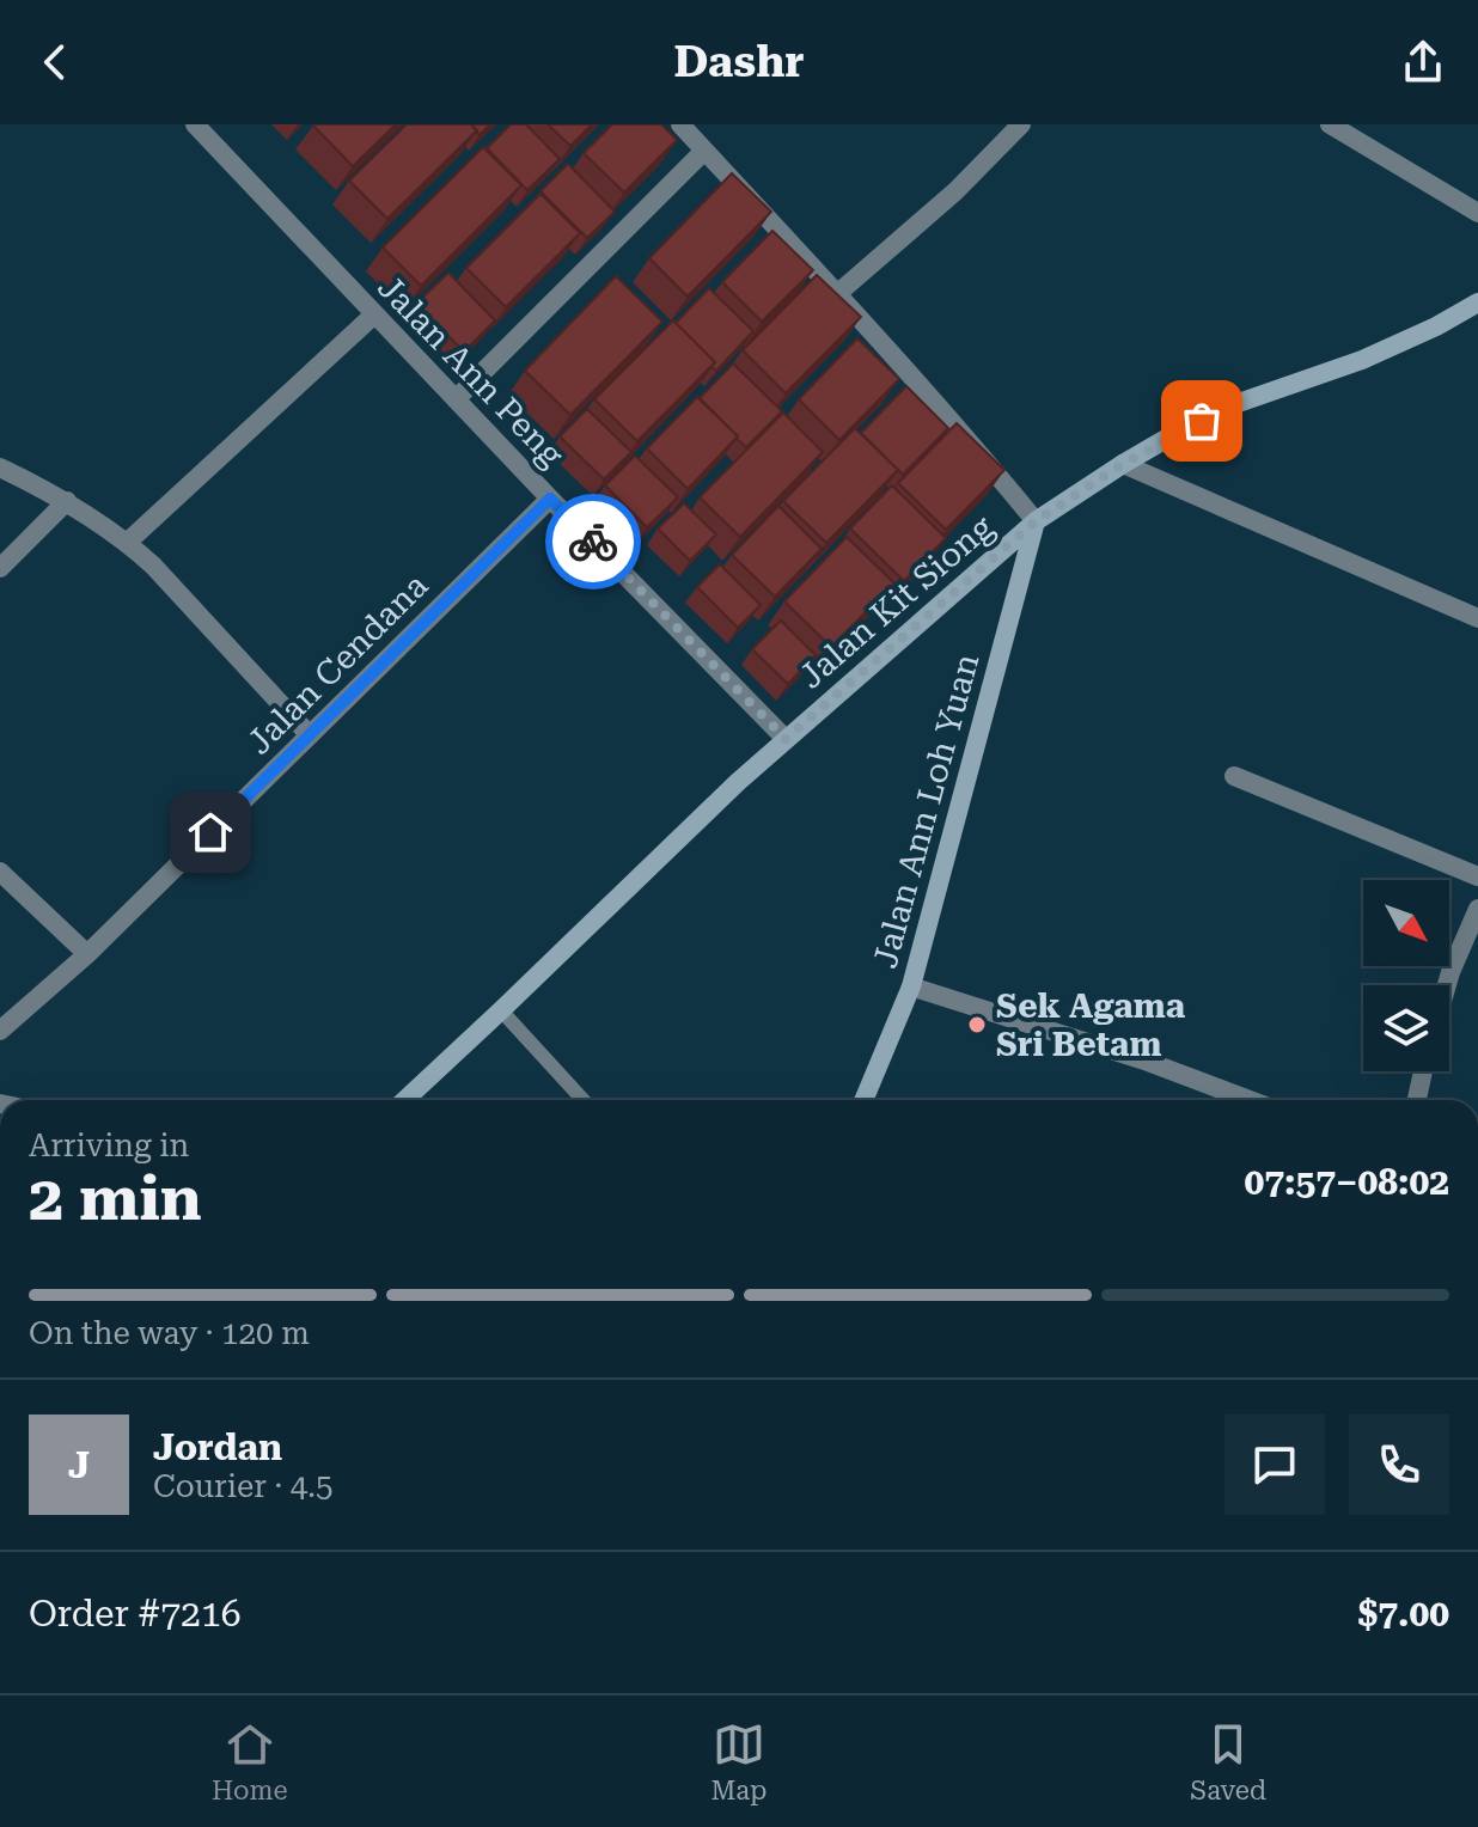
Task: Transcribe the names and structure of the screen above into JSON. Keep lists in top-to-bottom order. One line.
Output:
{"streets":{"street":["Jalan Ann Peng","Jalan Kit Siong","Jalan Cendana","Jalan Ann Loh Yuan"]},"crossings":[["Jalan Ann Peng","Jalan Kit Siong"],["Jalan Ann Peng","Jalan Cendana"],["Jalan Kit Siong","Jalan Ann Loh Yuan"]],"places":["Sek Agama Sri Betam"],"north":"bottom right","page":{"header":"Dashr","heading":["2 min","Arriving in","07:57–08:02"],"panel":["Jordan","Courier · 4.5","Order #7216","$7.00"],"bar":"On the way · 120 m","round":"J","tabs":["Home","Map","Saved"]}}
